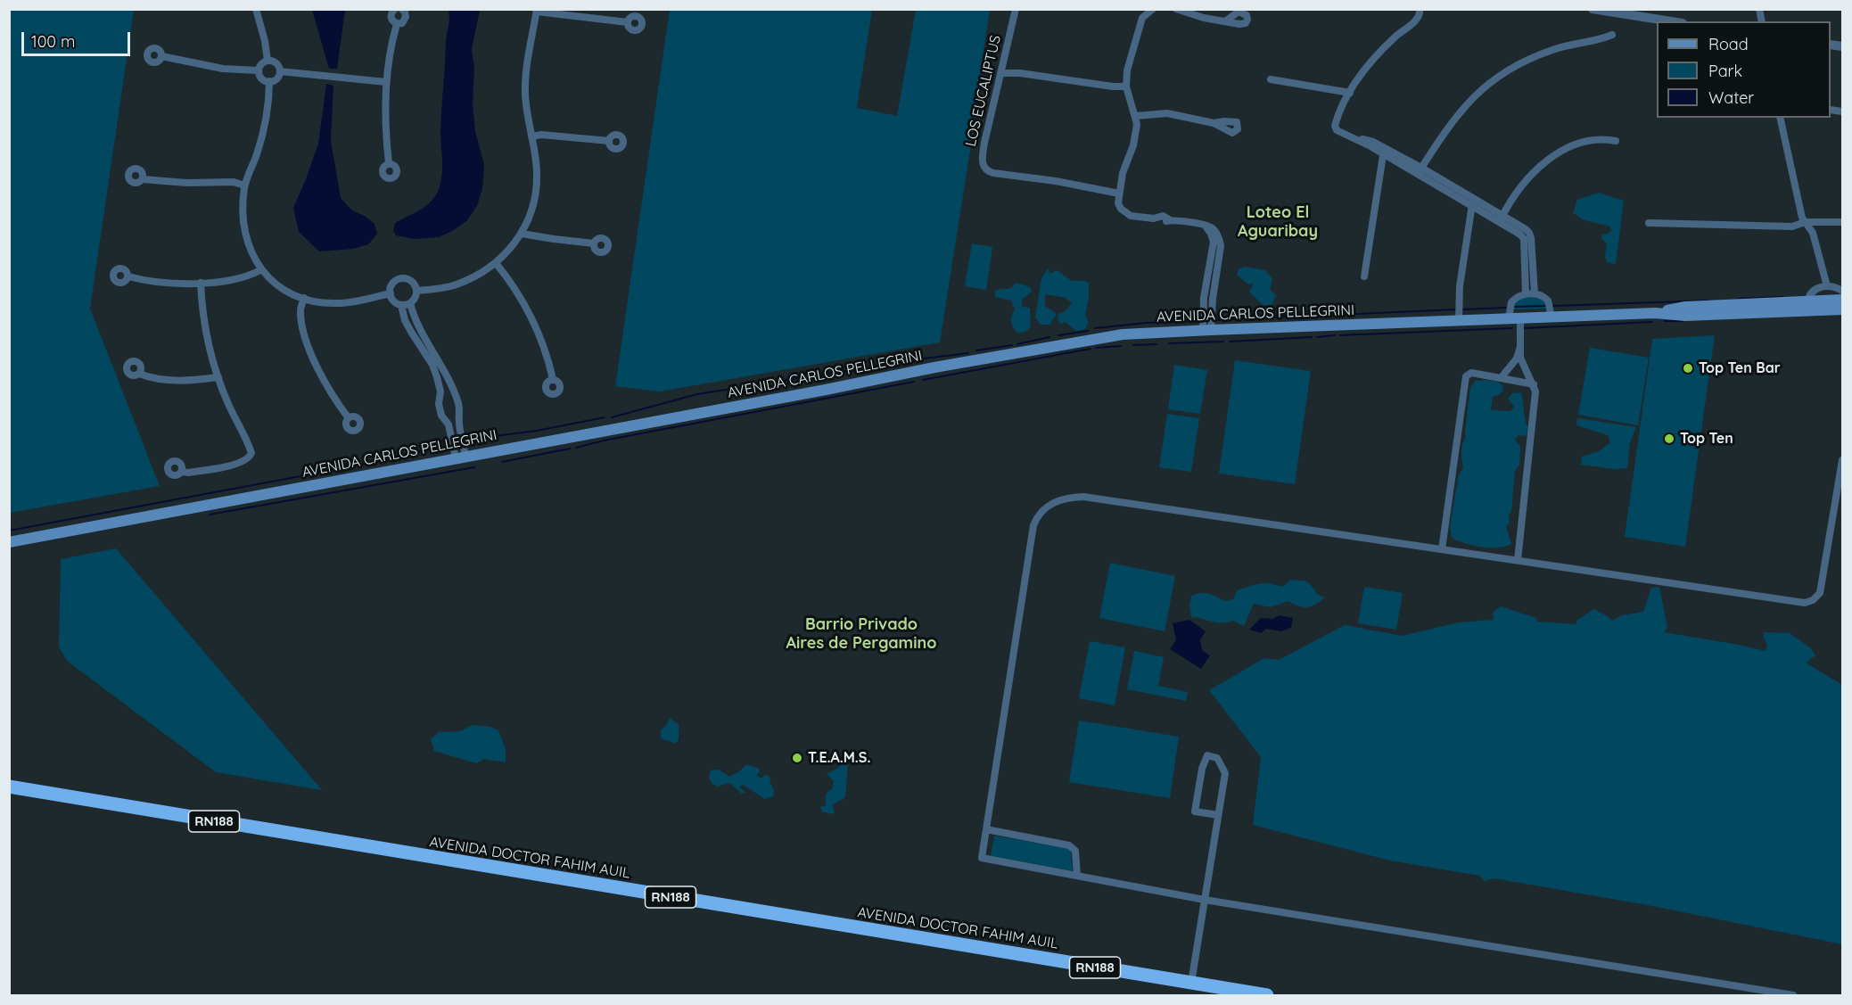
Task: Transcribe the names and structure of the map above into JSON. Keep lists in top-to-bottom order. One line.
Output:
{"streets":{"highway":["RN188","AVENIDA DOCTOR FAHIM AUIL"],"main road":["AVENIDA CARLOS PELLEGRINI"],"street":["LOS EUCALIPTUS"]},"districts":["Loteo El Aguaribay","Barrio Privado Aires de Pergamino"],"places":["Top Ten Bar","Top Ten","T.E.A.M.S."],"legend":["Road","Park","Water"],"scale_bar":"100 m"}
